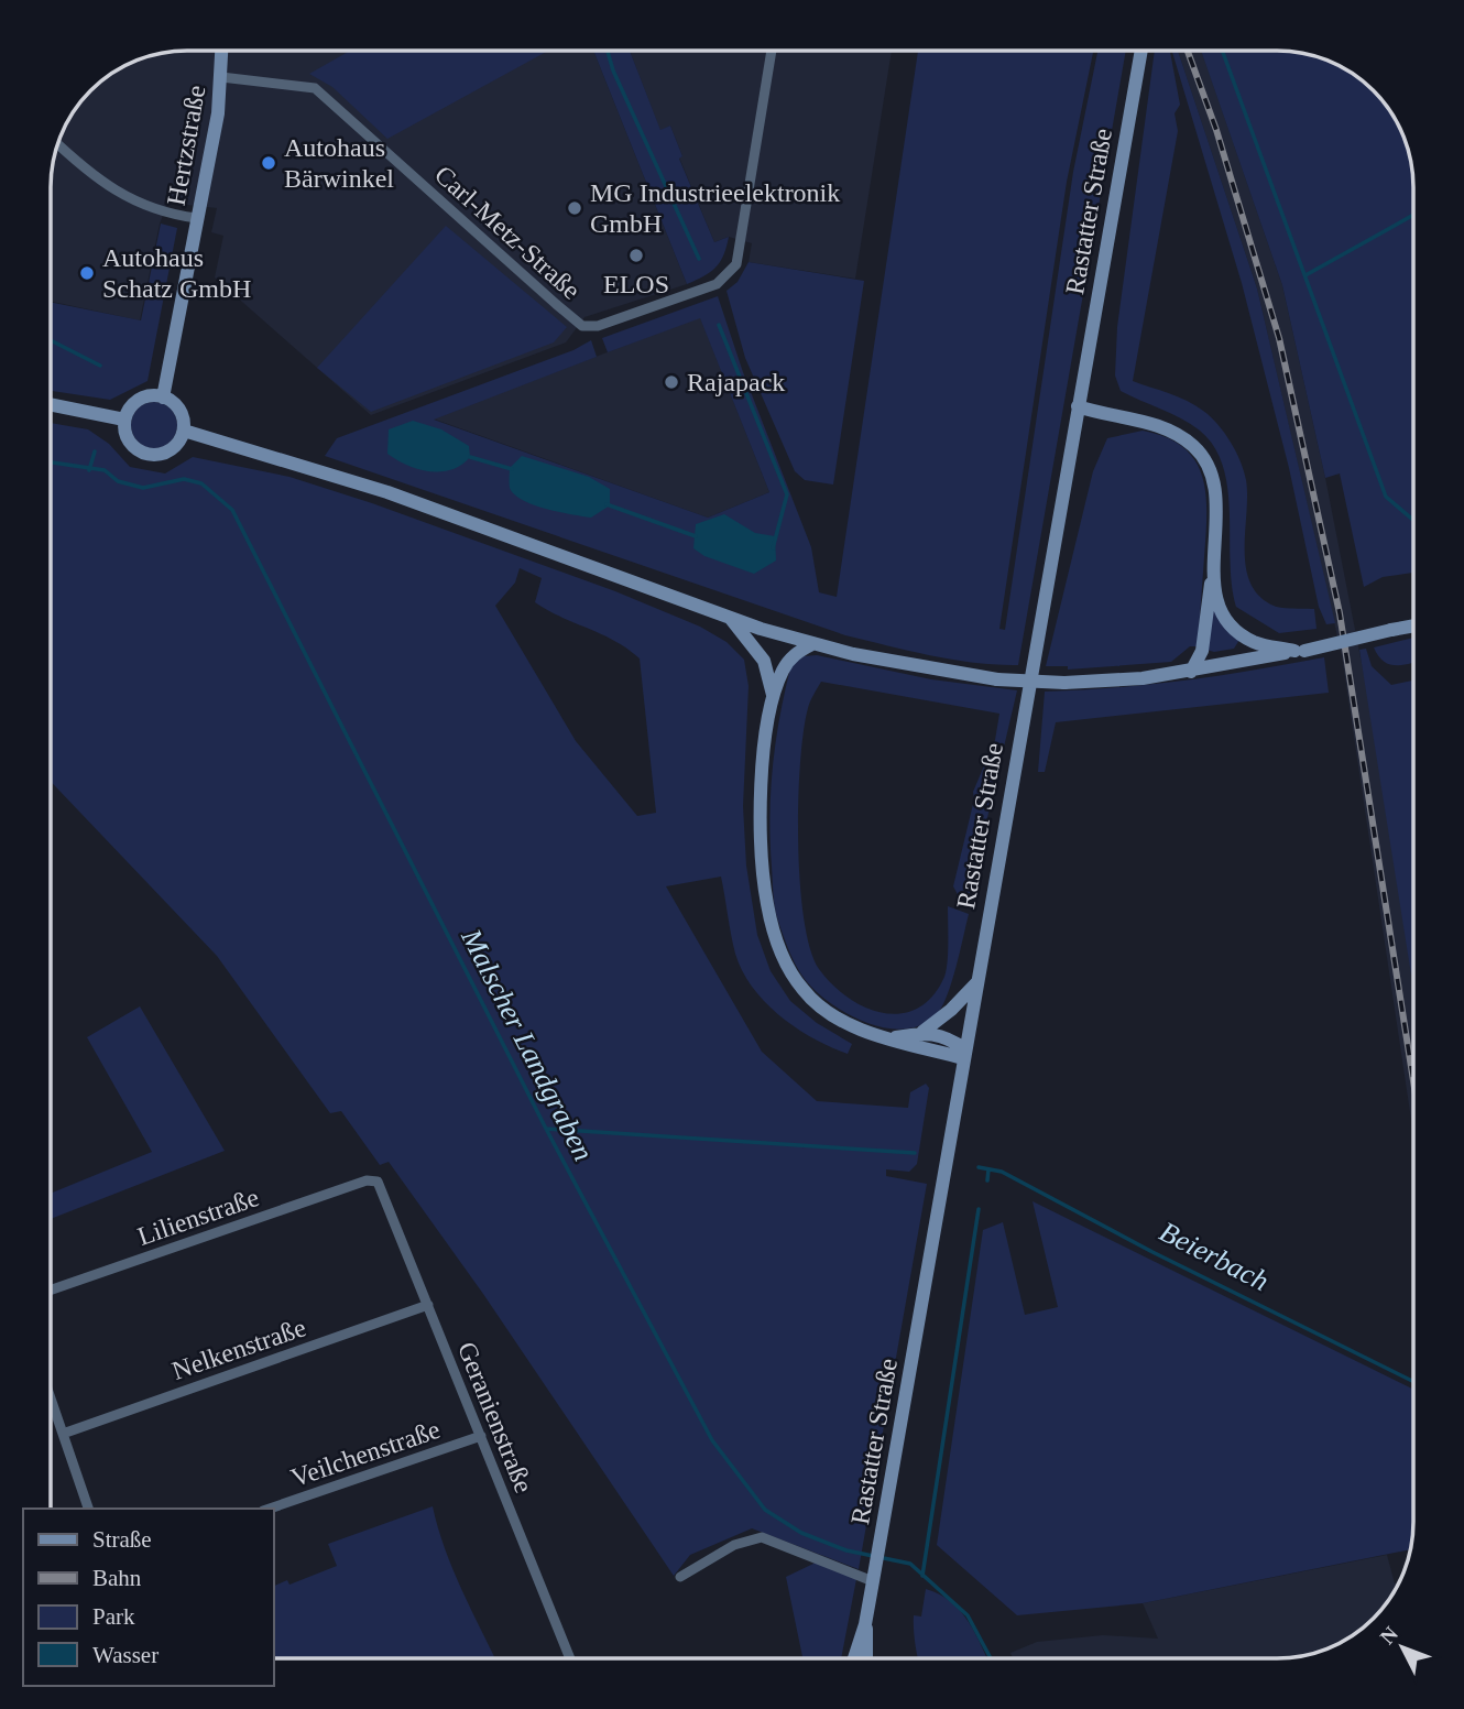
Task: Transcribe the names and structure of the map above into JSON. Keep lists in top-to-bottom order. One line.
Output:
{"streets":{"main road":["Hertzstraße","Rastatter Straße"],"street":["Carl-Metz-Straße","Lilienstraße","Nelkenstraße","Geranienstraße","Veilchenstraße"]},"crossings":[["Hertzstraße","Carl-Metz-Straße"],["Lilienstraße","Geranienstraße"],["Nelkenstraße","Geranienstraße"],["Geranienstraße","Veilchenstraße"]],"water":["Malscher Landgraben","Beierbach"],"places":["Autohaus Bärwinkel","MG Industrieelektronik GmbH","ELOS","Autohaus Schatz GmbH","Rajapack"],"legend":["Straße","Bahn","Park","Wasser"],"north":"top left"}
